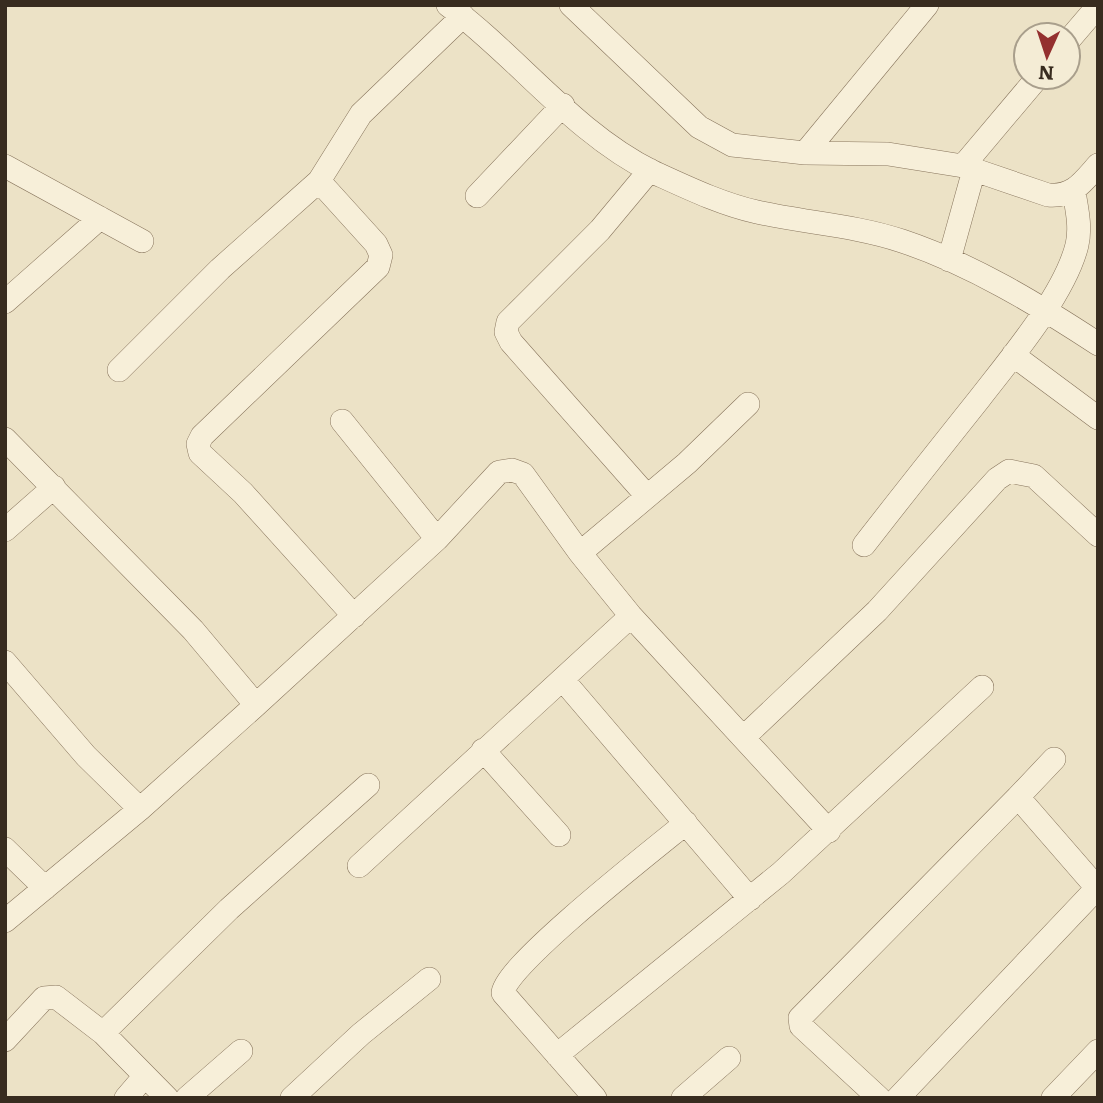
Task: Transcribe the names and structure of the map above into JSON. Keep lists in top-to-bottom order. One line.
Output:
{"north":"bottom"}
